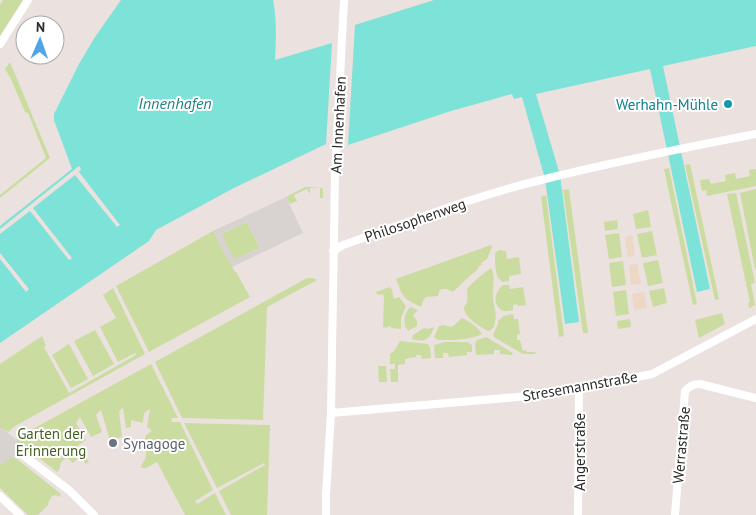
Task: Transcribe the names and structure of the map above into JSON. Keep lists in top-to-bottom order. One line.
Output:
{"streets":{"street":["Am Innenhafen","Philosophenweg","Stresemannstraße","Werrastraße","Angerstraße"]},"crossings":[["Am Innenhafen","Philosophenweg"],["Stresemannstraße","Angerstraße"]],"water":["Innenhafen"],"parks":["Garten der Erinnerung"],"places":["Werhahn-Mühle","Synagoge"],"north":"top"}
